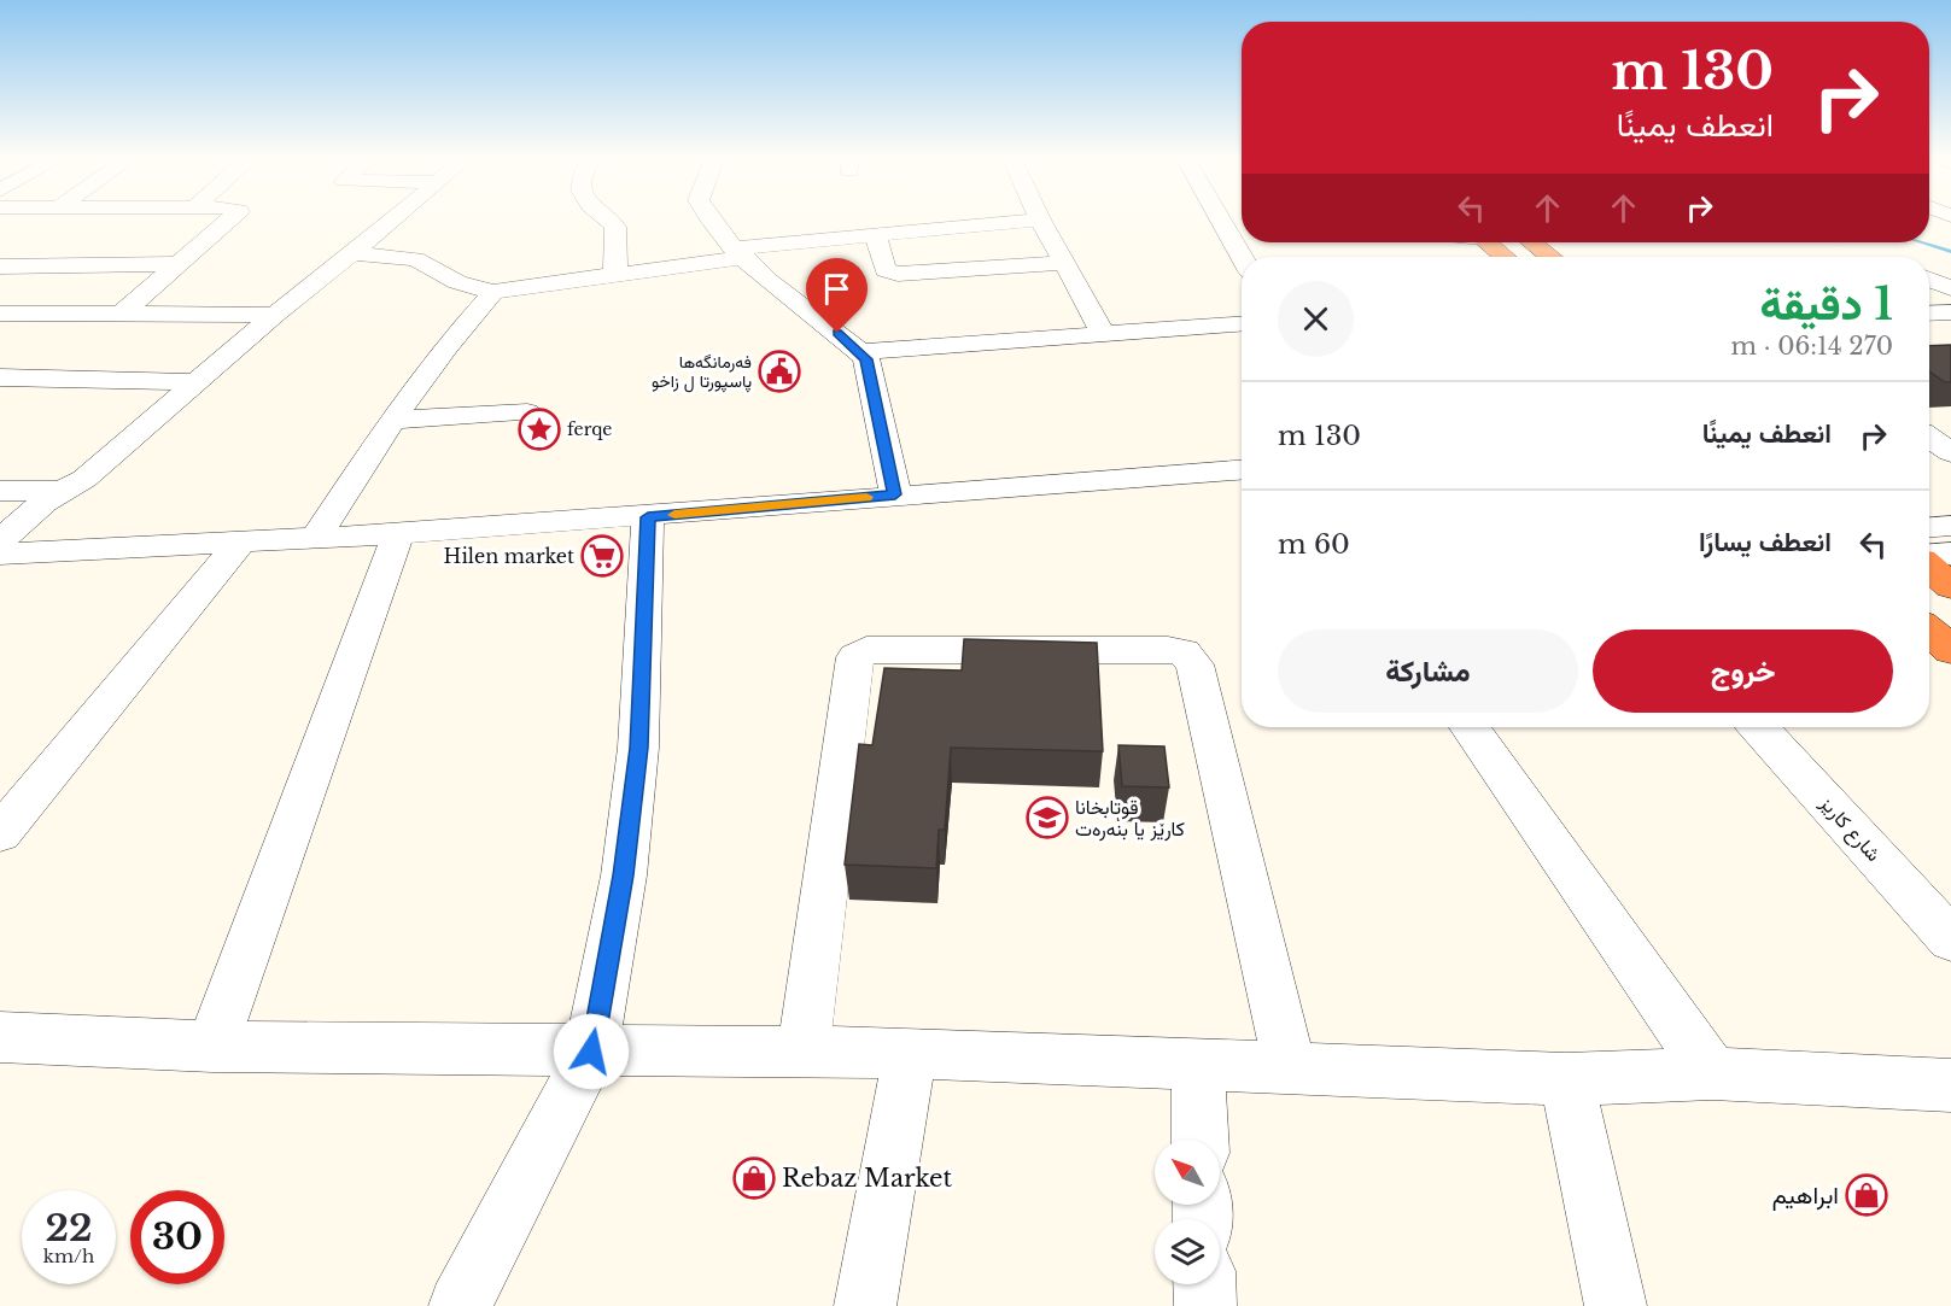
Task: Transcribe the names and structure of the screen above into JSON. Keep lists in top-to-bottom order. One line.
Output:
{"streets":{"street":["شارع كاريز"]},"places":{"public building":["فەرمانگەها پاسپورتا ل زاخو"],"place":["ferqe"],"supermarket":["Hilen market"],"school or university":["قوتابخانا کارێز یا بنەرەت"],"shop":["Rebaz Market","ابراهيم"]},"north":"top left","page":{"turn":["130 m","انعطف يمينًا"],"heading":["1 دقيقة","270 m · 06:14"],"list":[{"name":"انعطف يمينًا","value":"130 m"},{"name":"انعطف يسارًا","value":"60 m"}],"buttons":["خروج","مشاركة"],"speed":"22 km/h","limit":"30"}}
